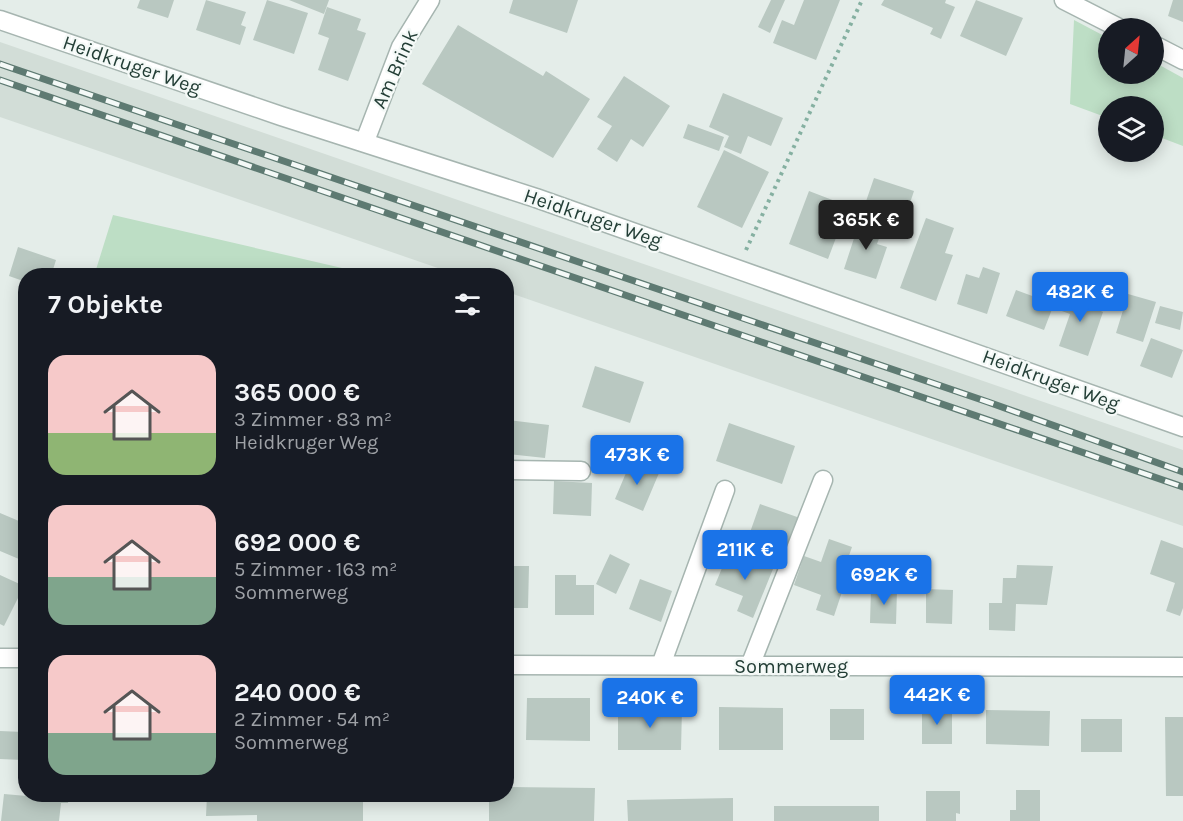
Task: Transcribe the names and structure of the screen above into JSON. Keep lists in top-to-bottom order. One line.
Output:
{"streets":{"street":["Heidkruger Weg","Am Brink","Sommerweg"]},"crossings":[["Heidkruger Weg","Am Brink"]],"north":"top right","page":{"price":["365K €","482K €","473K €","211K €","692K €","442K €","240K €"],"heading":"7 Objekte","list":[{"name":"365 000 €","note":"3 Zimmer · 83 m² · Heidkruger Weg"},{"name":"692 000 €","note":"5 Zimmer · 163 m² · Sommerweg"},{"name":"240 000 €","note":"2 Zimmer · 54 m² · Sommerweg"}]}}
